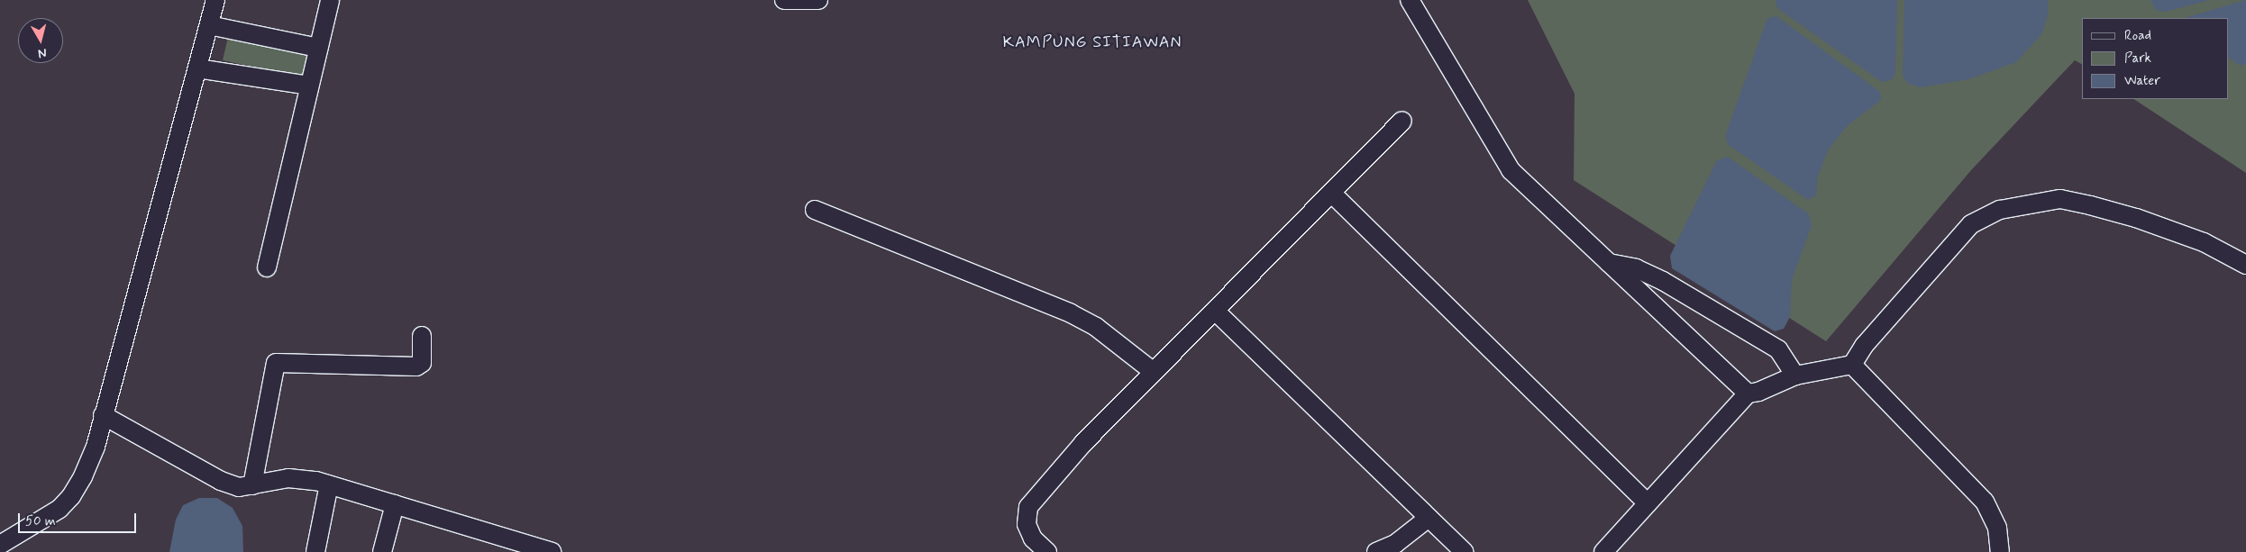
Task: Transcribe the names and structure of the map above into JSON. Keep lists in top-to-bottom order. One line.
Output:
{"districts":["KAMPUNG SITIAWAN"],"legend":["Road","Park","Water"],"scale_bar":"50 m","north":"bottom"}
